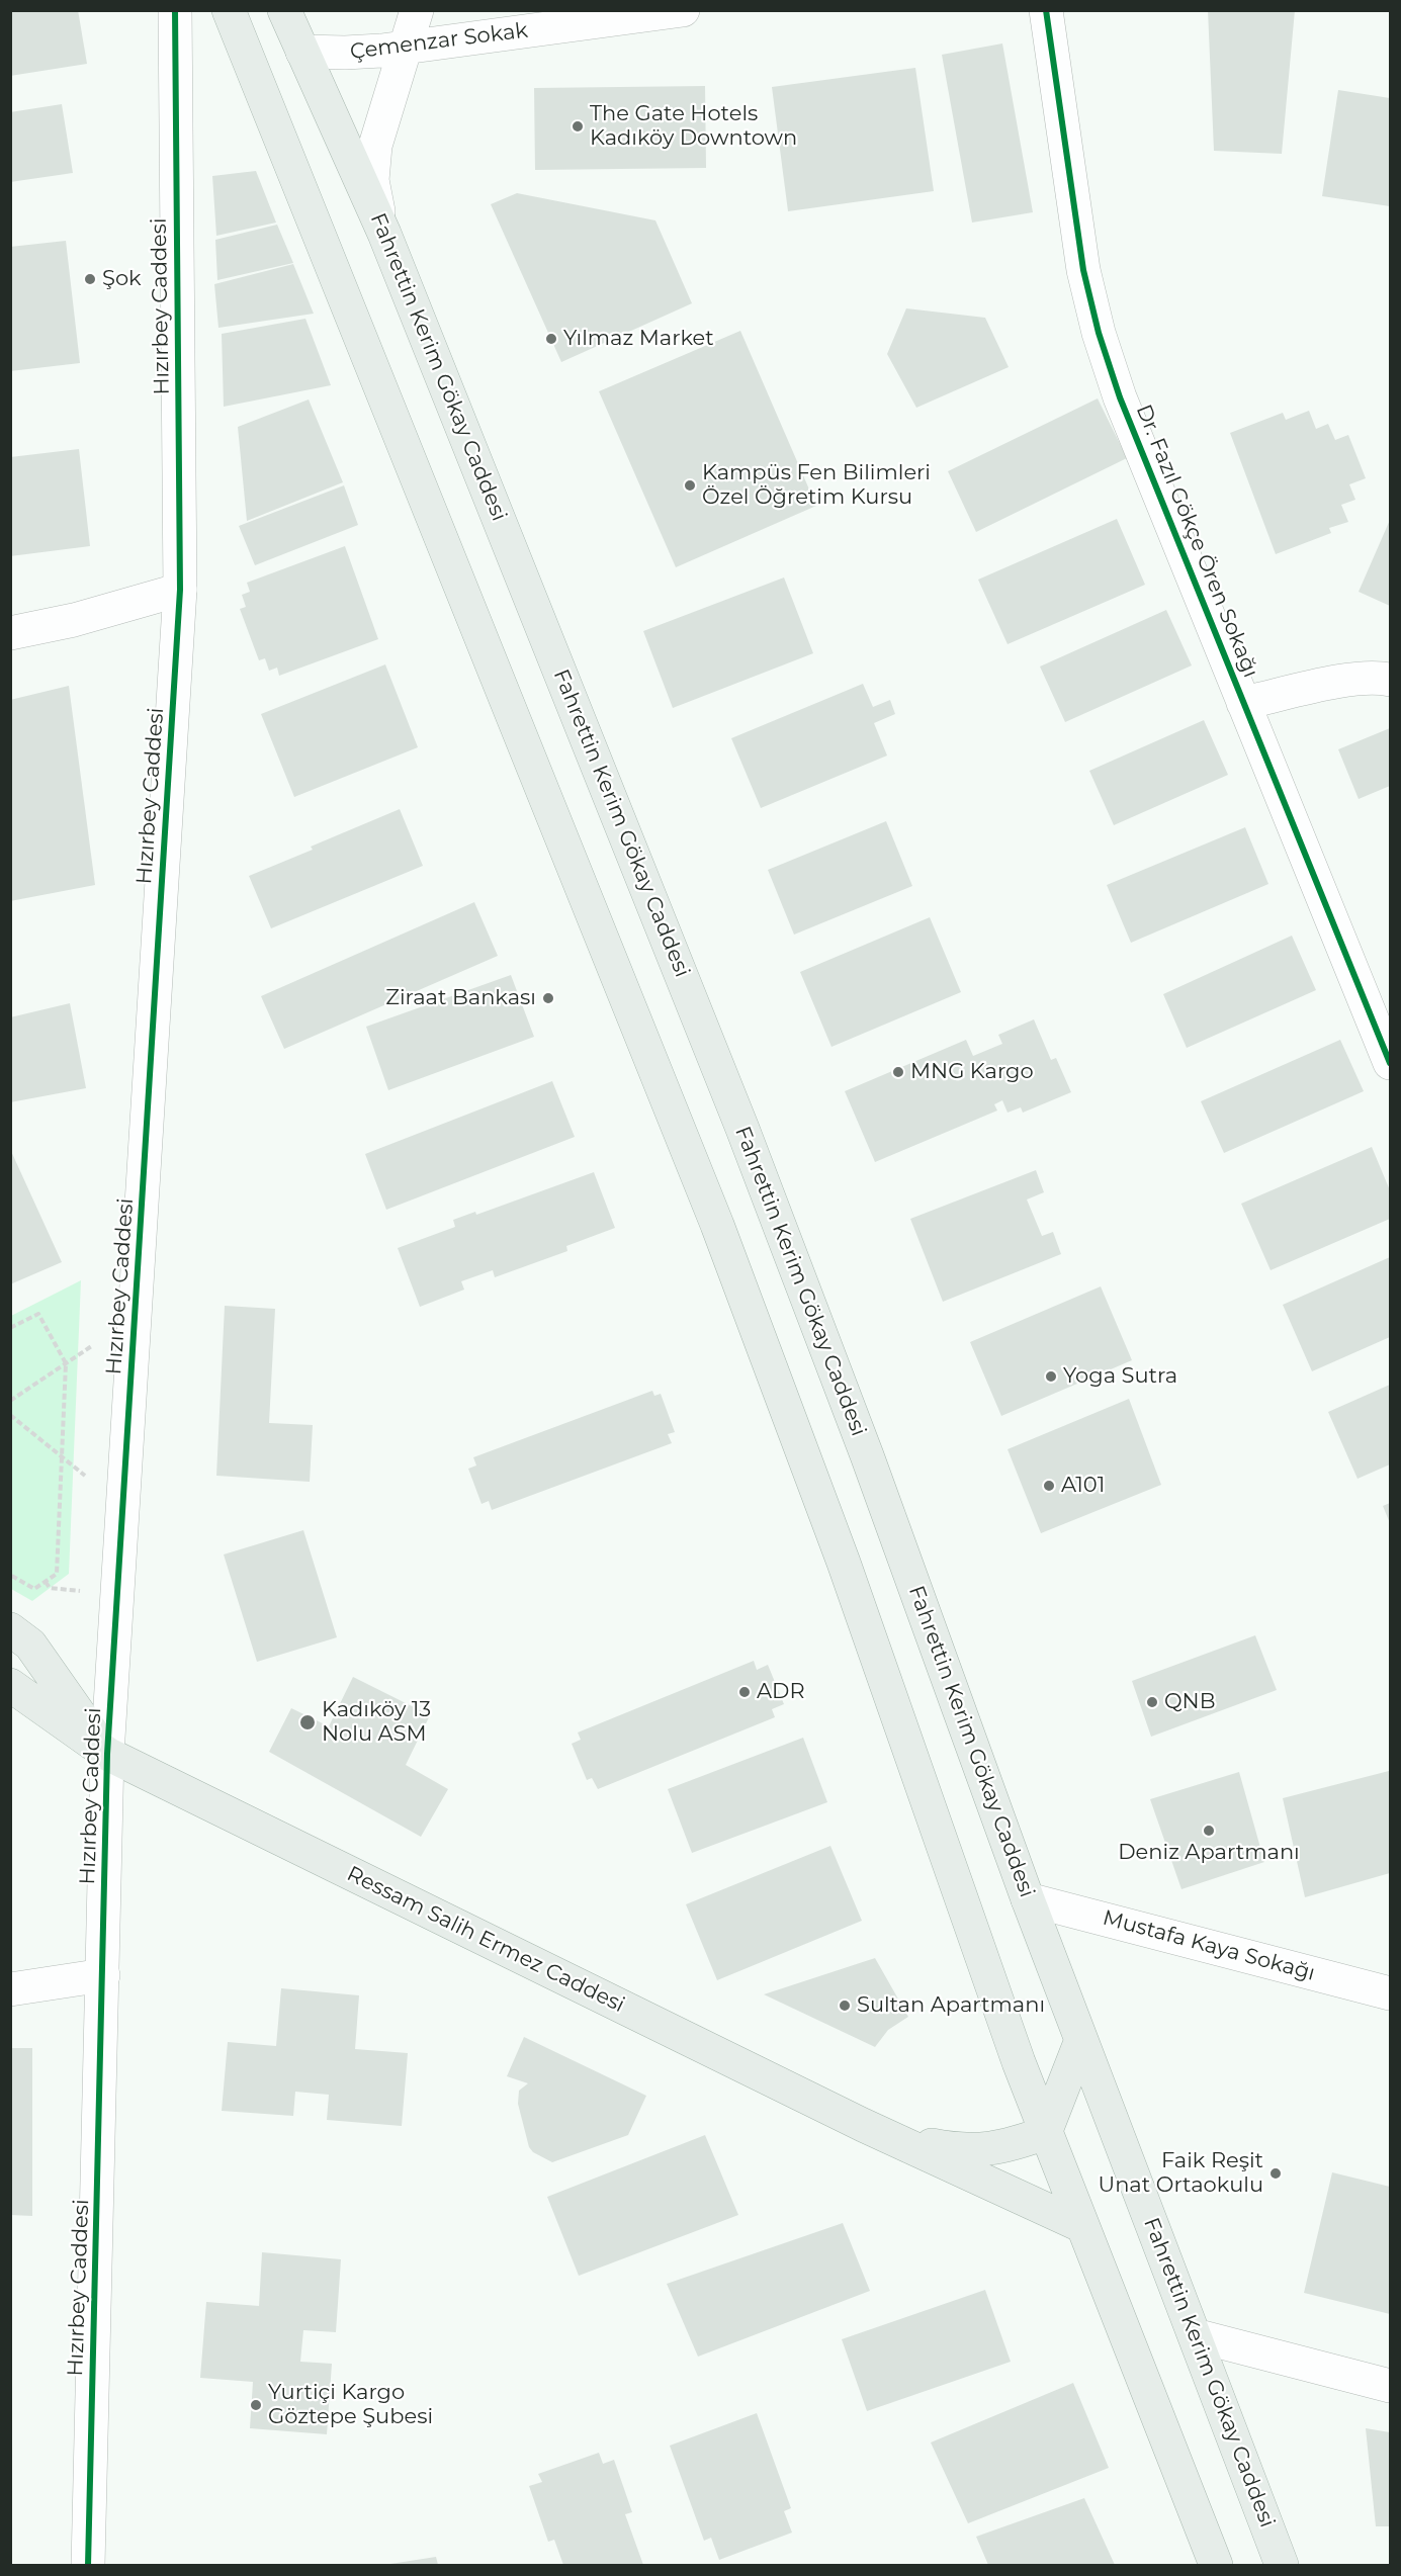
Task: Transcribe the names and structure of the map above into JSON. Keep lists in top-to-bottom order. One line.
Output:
{"streets":{"main road":["Fahrettin Kerim Gökay Caddesi","Ressam Salih Ermez Caddesi"],"street":["Çemenzar Sokak","Hızırbey Caddesi","Dr. Fazıl Gökçe Ören Sokağı","Mustafa Kaya Sokağı"]},"crossings":[["Çemenzar Sokak","Fahrettin Kerim Gökay Caddesi"],["Hızırbey Caddesi","Ressam Salih Ermez Caddesi"],["Fahrettin Kerim Gökay Caddesi","Mustafa Kaya Sokağı"]],"places":["The Gate Hotels Kadıköy Downtown","Şok","Yılmaz Market","Kampüs Fen Bilimleri Özel Öğretim Kursu","Ziraat Bankası","MNG Kargo","Yoga Sutra","A101","ADR","QNB","Kadıköy 13 Nolu ASM","Deniz Apartmanı","Sultan Apartmanı","Faik Reşit Unat Ortaokulu","Yurtiçi Kargo Göztepe Şubesi"]}
